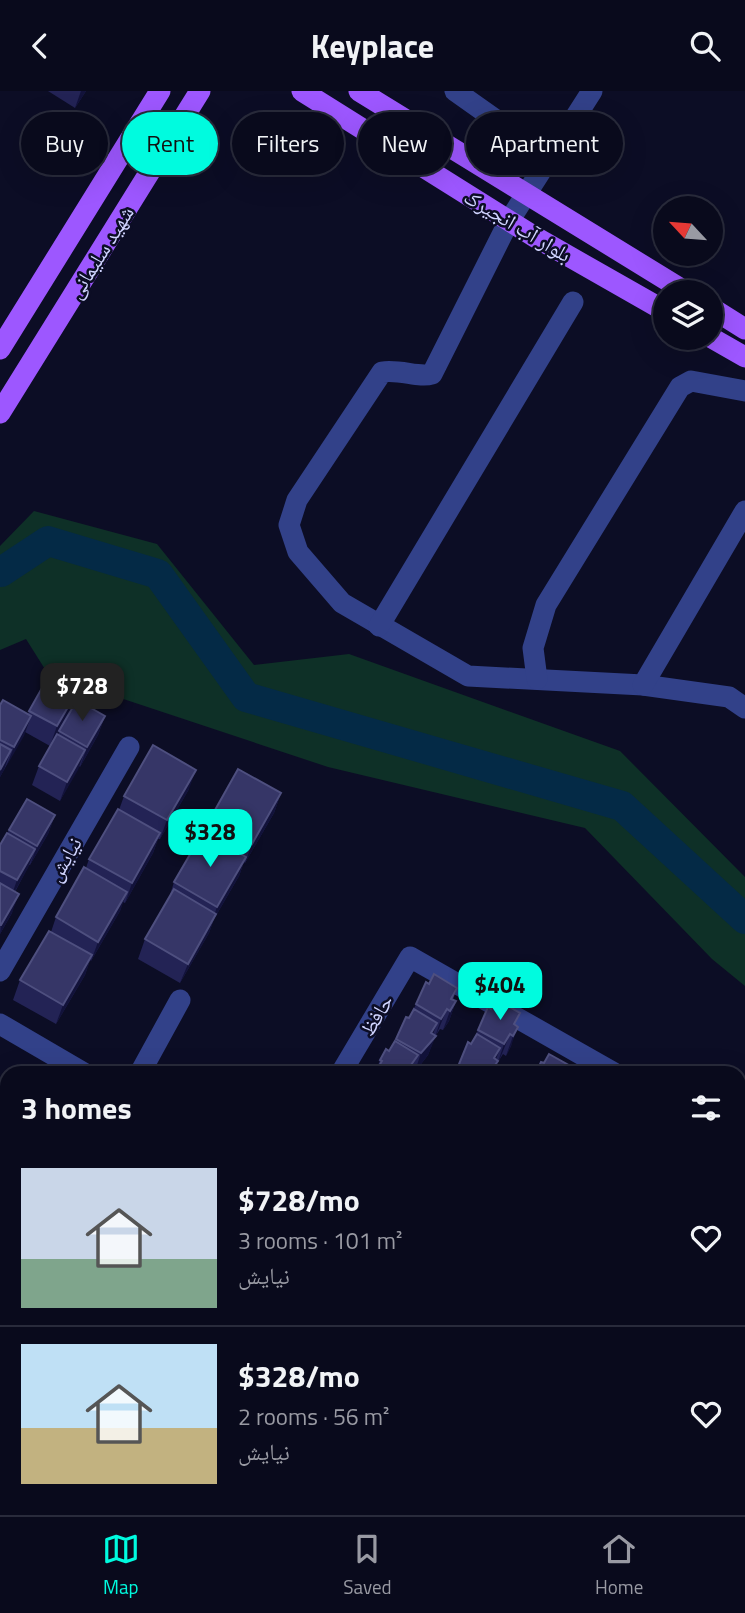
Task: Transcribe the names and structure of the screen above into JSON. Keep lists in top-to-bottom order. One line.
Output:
{"streets":{"main road":["بلوار آب انجیرک","شهید سلیمانی"],"street":["نیایش","حافظ"]},"north":"top left","page":{"header":"Keyplace","chip":["Buy","Rent","Filters","New","Apartment"],"price":["$728","$328","$404"],"heading":"3 homes","list":[{"name":"$728/mo","note":"3 rooms · 101 m² · نیایش"},{"name":"$328/mo","note":"2 rooms · 56 m² · نیایش"}],"tabs":["Map","Saved","Home"]}}
